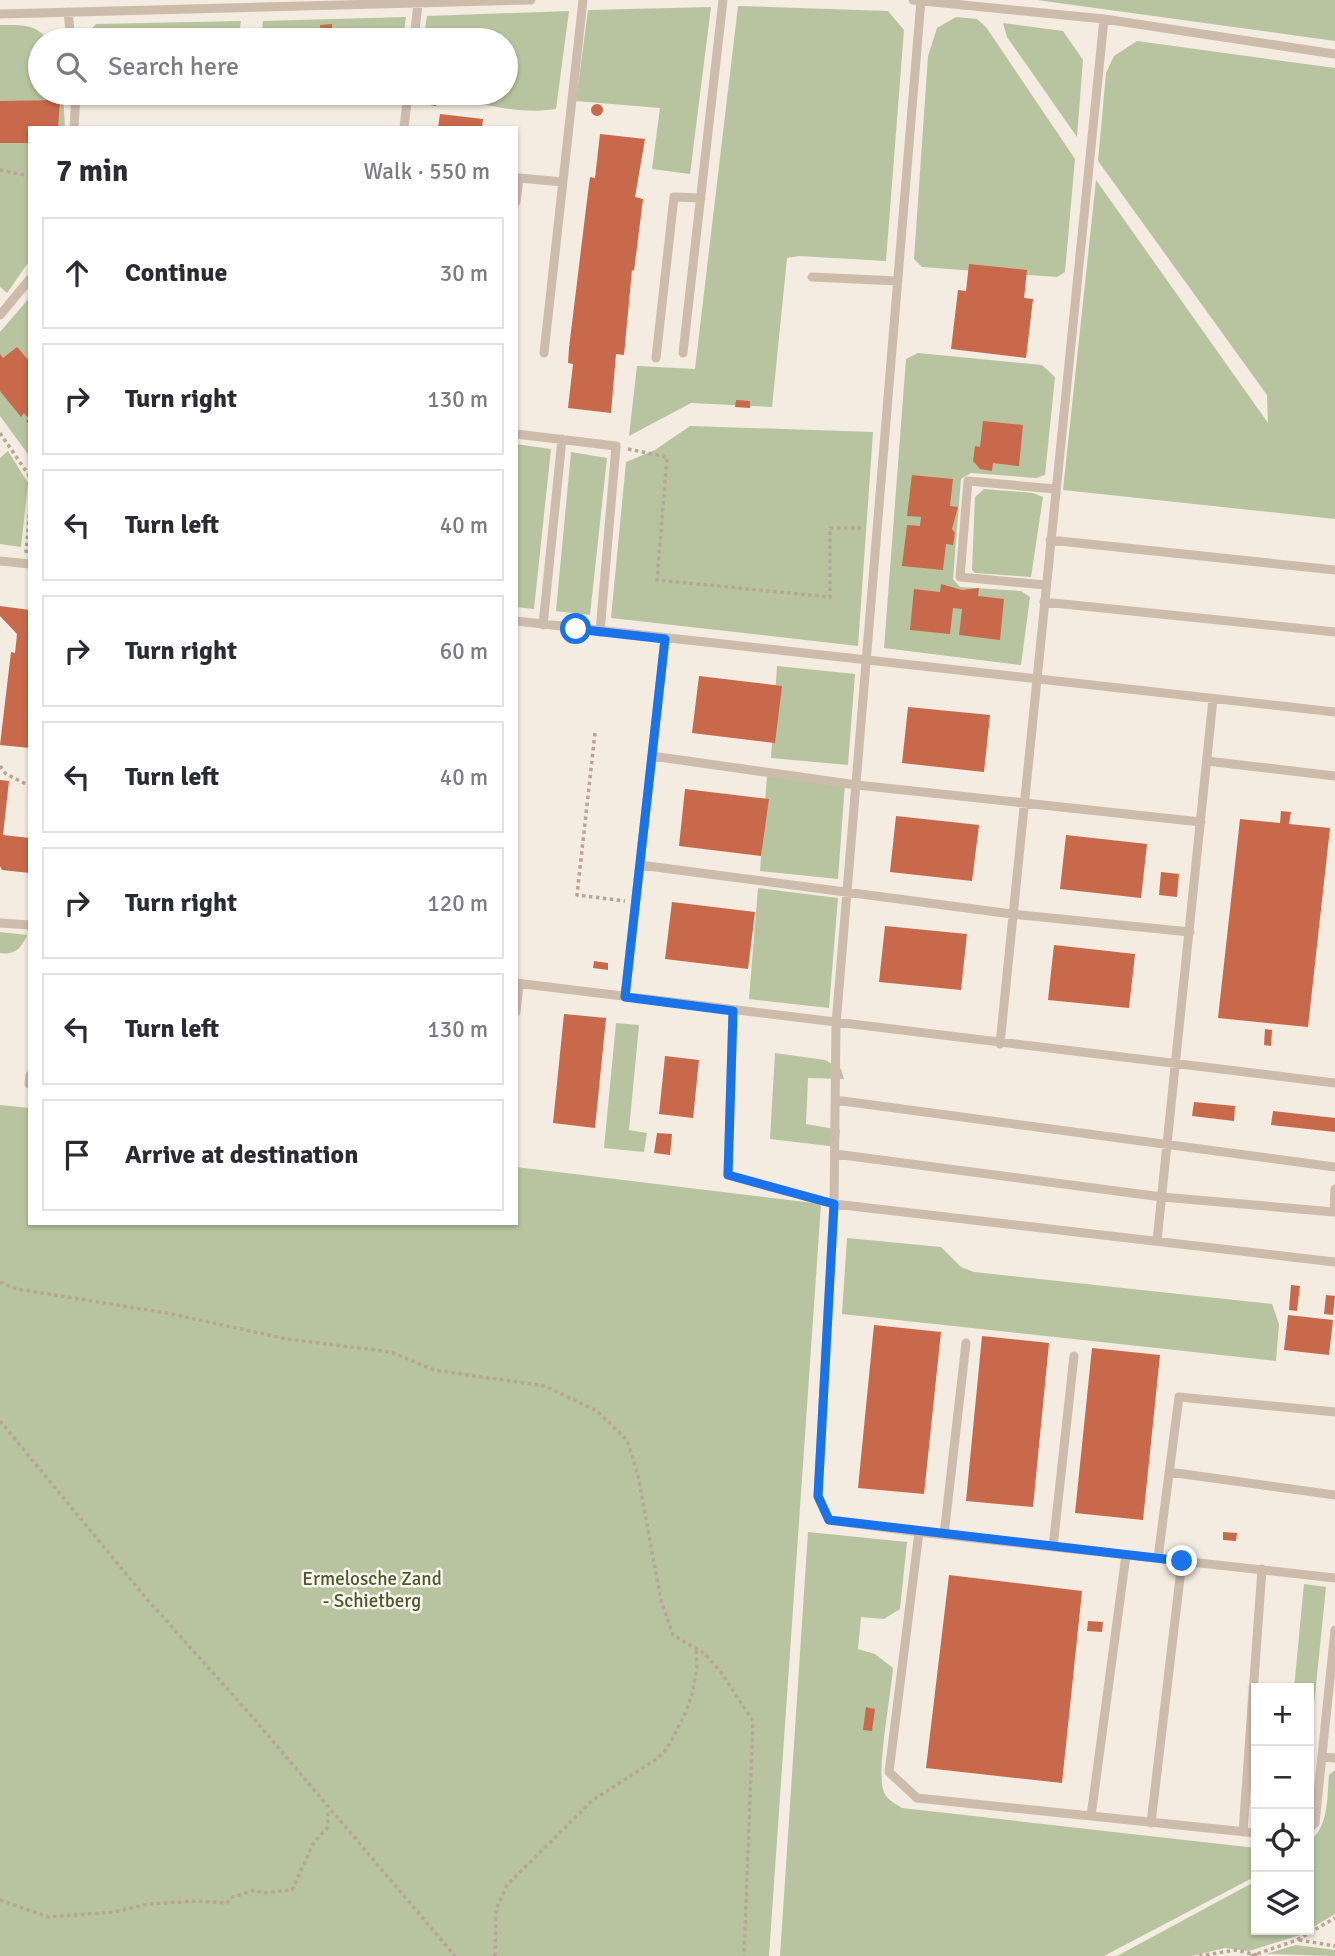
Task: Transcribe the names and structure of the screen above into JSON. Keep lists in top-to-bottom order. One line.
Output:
{"parks":["Ermelosche Zand - Schietberg"],"page":{"search":"Search here","heading":["7 min","Walk · 550 m"],"list":[["Continue","30 m"],["Turn right","130 m"],["Turn left","40 m"],["Turn right","60 m"],["Turn left","40 m"],["Turn right","120 m"],["Turn left","130 m"],"Arrive at destination"],"map_buttons":["+","−"]}}
